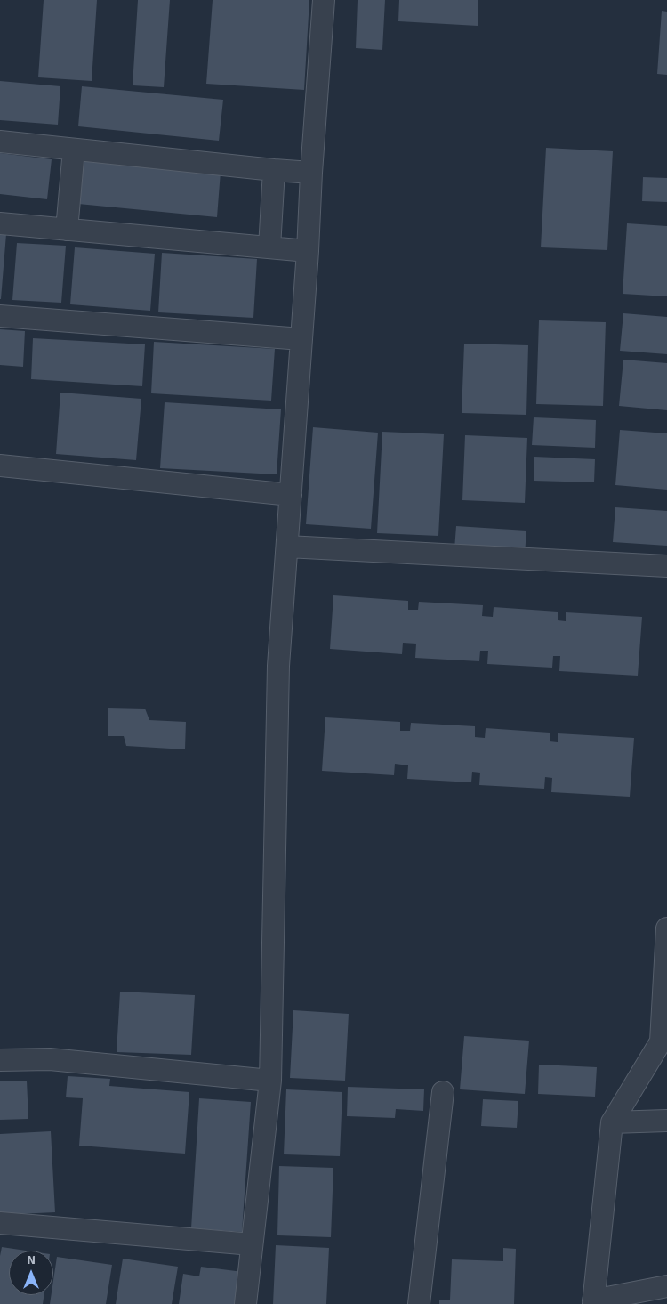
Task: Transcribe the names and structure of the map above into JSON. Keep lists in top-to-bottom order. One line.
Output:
{"north":"top"}
